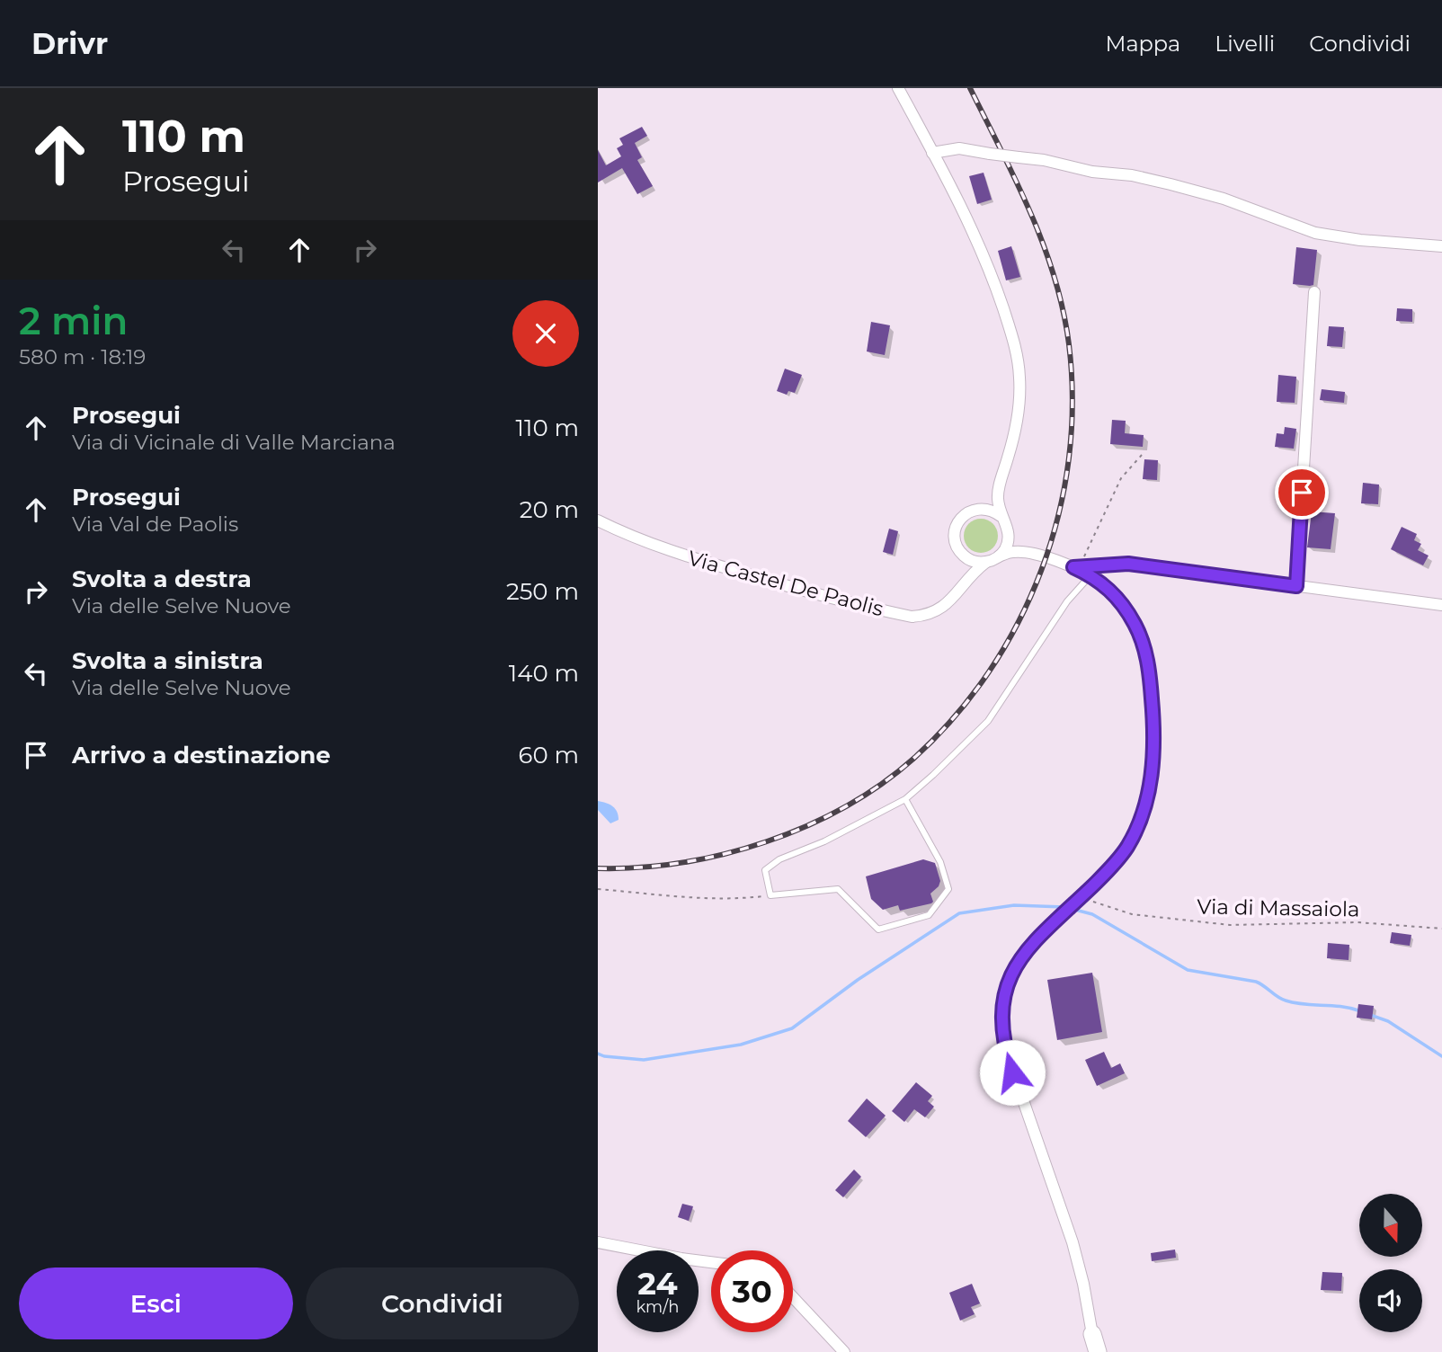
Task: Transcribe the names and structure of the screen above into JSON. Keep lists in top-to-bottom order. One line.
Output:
{"streets":{"street":["Via Castel De Paolis"],"path":["Via di Massaiola"]},"north":"bottom","page":{"header":"Drivr","nav":["Mappa","Livelli","Condividi"],"turn":["110 m","Prosegui"],"heading":["2 min","580 m · 18:19"],"list":[{"name":"Prosegui","note":"Via di Vicinale di Valle Marciana","value":"110 m"},{"name":"Prosegui","note":"Via Val de Paolis","value":"20 m"},{"name":"Svolta a destra","note":"Via delle Selve Nuove","value":"250 m"},{"name":"Svolta a sinistra","note":"Via delle Selve Nuove","value":"140 m"},{"name":"Arrivo a destinazione","value":"60 m"}],"speed":"24 km/h","limit":"30","buttons":["Esci","Condividi"]}}
